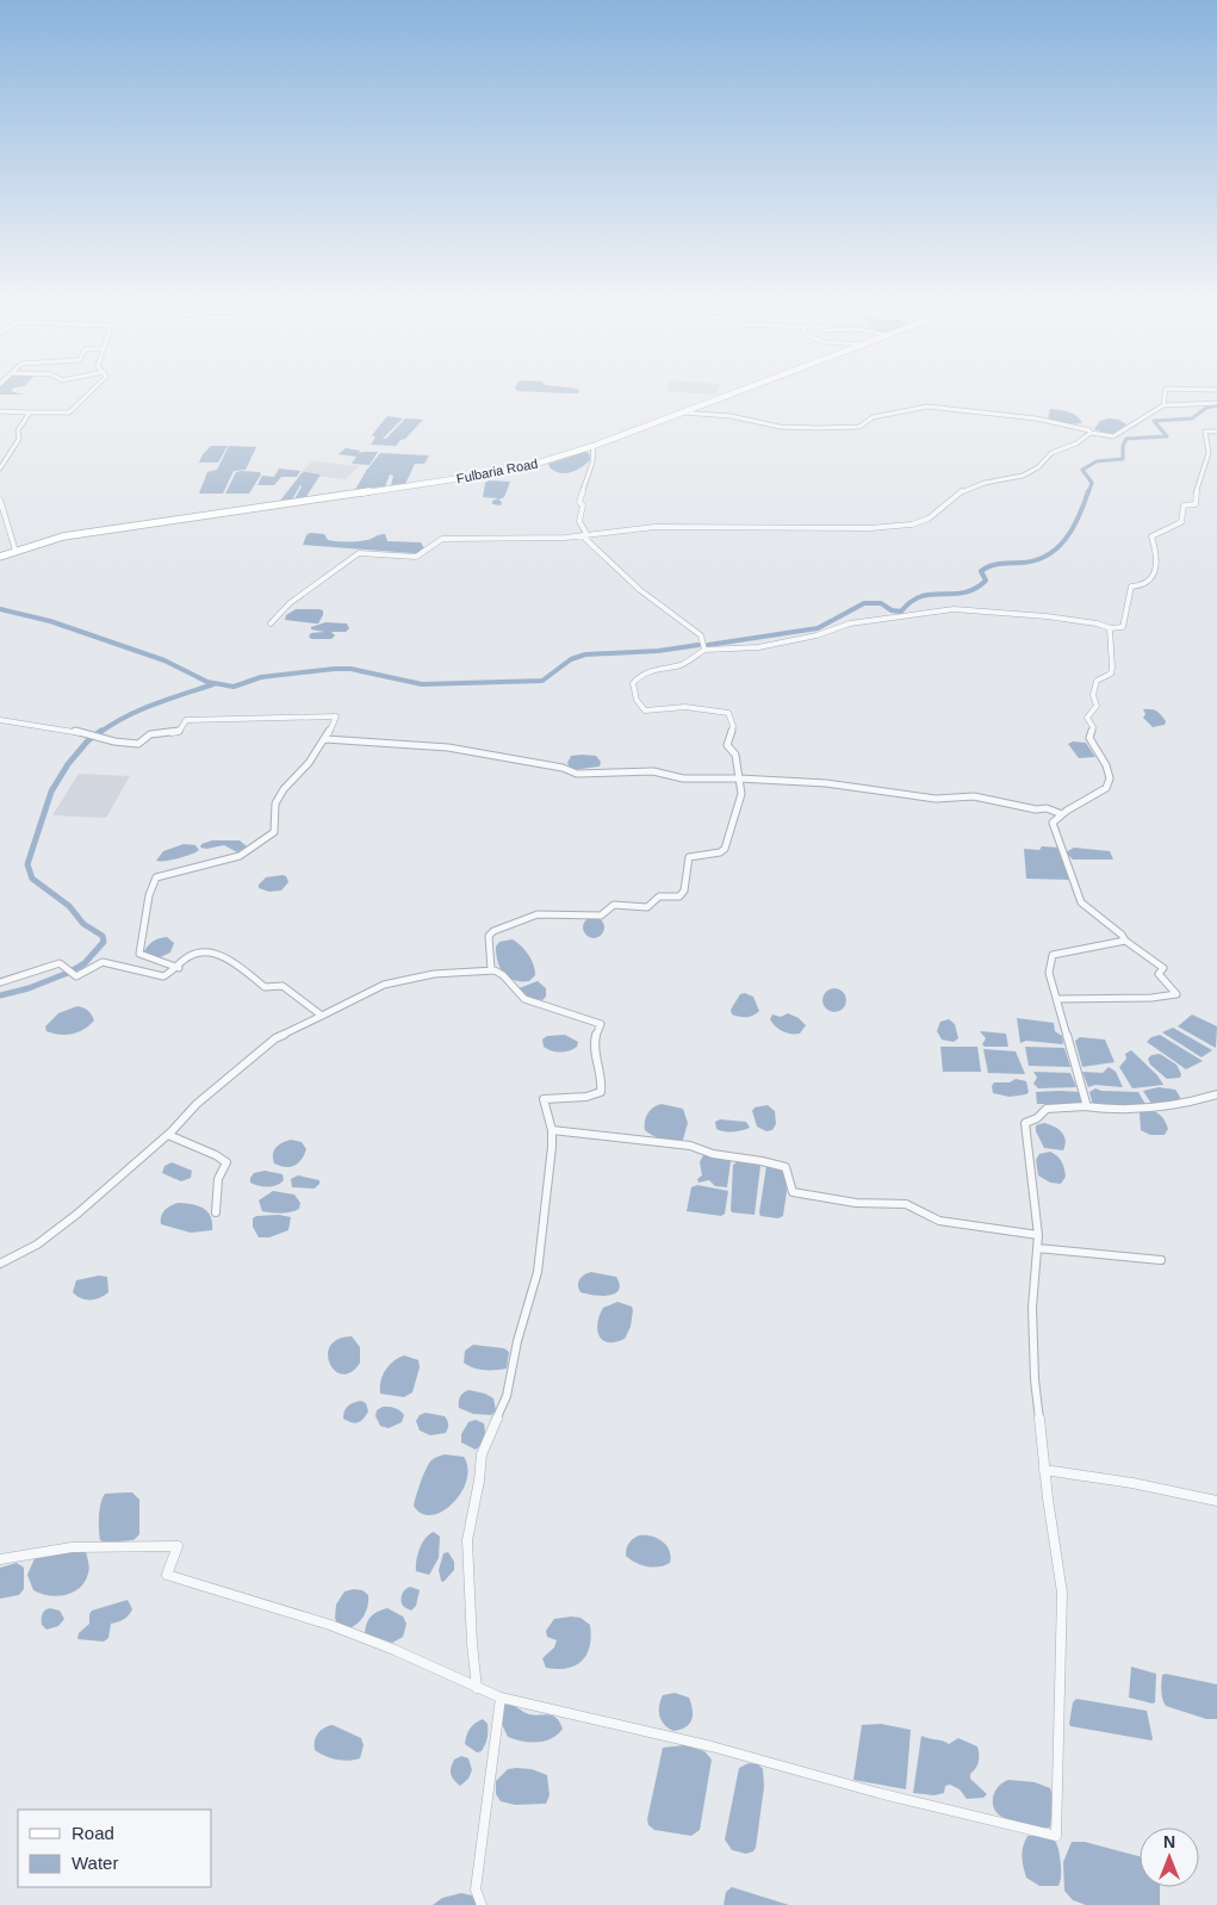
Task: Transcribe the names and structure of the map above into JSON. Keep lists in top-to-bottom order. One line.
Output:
{"streets":{"main road":["Fulbaria Road"]},"legend":["Road","Water"],"north":"top"}
